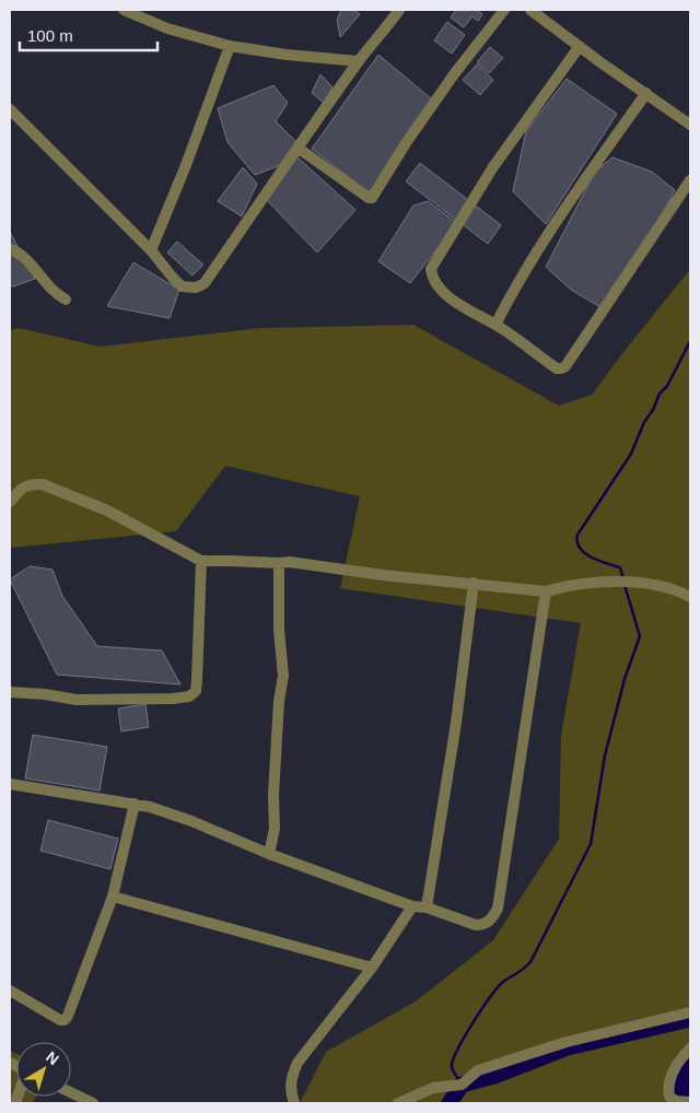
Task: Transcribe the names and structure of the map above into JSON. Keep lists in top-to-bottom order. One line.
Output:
{"scale_bar":"100 m","north":"top right"}
